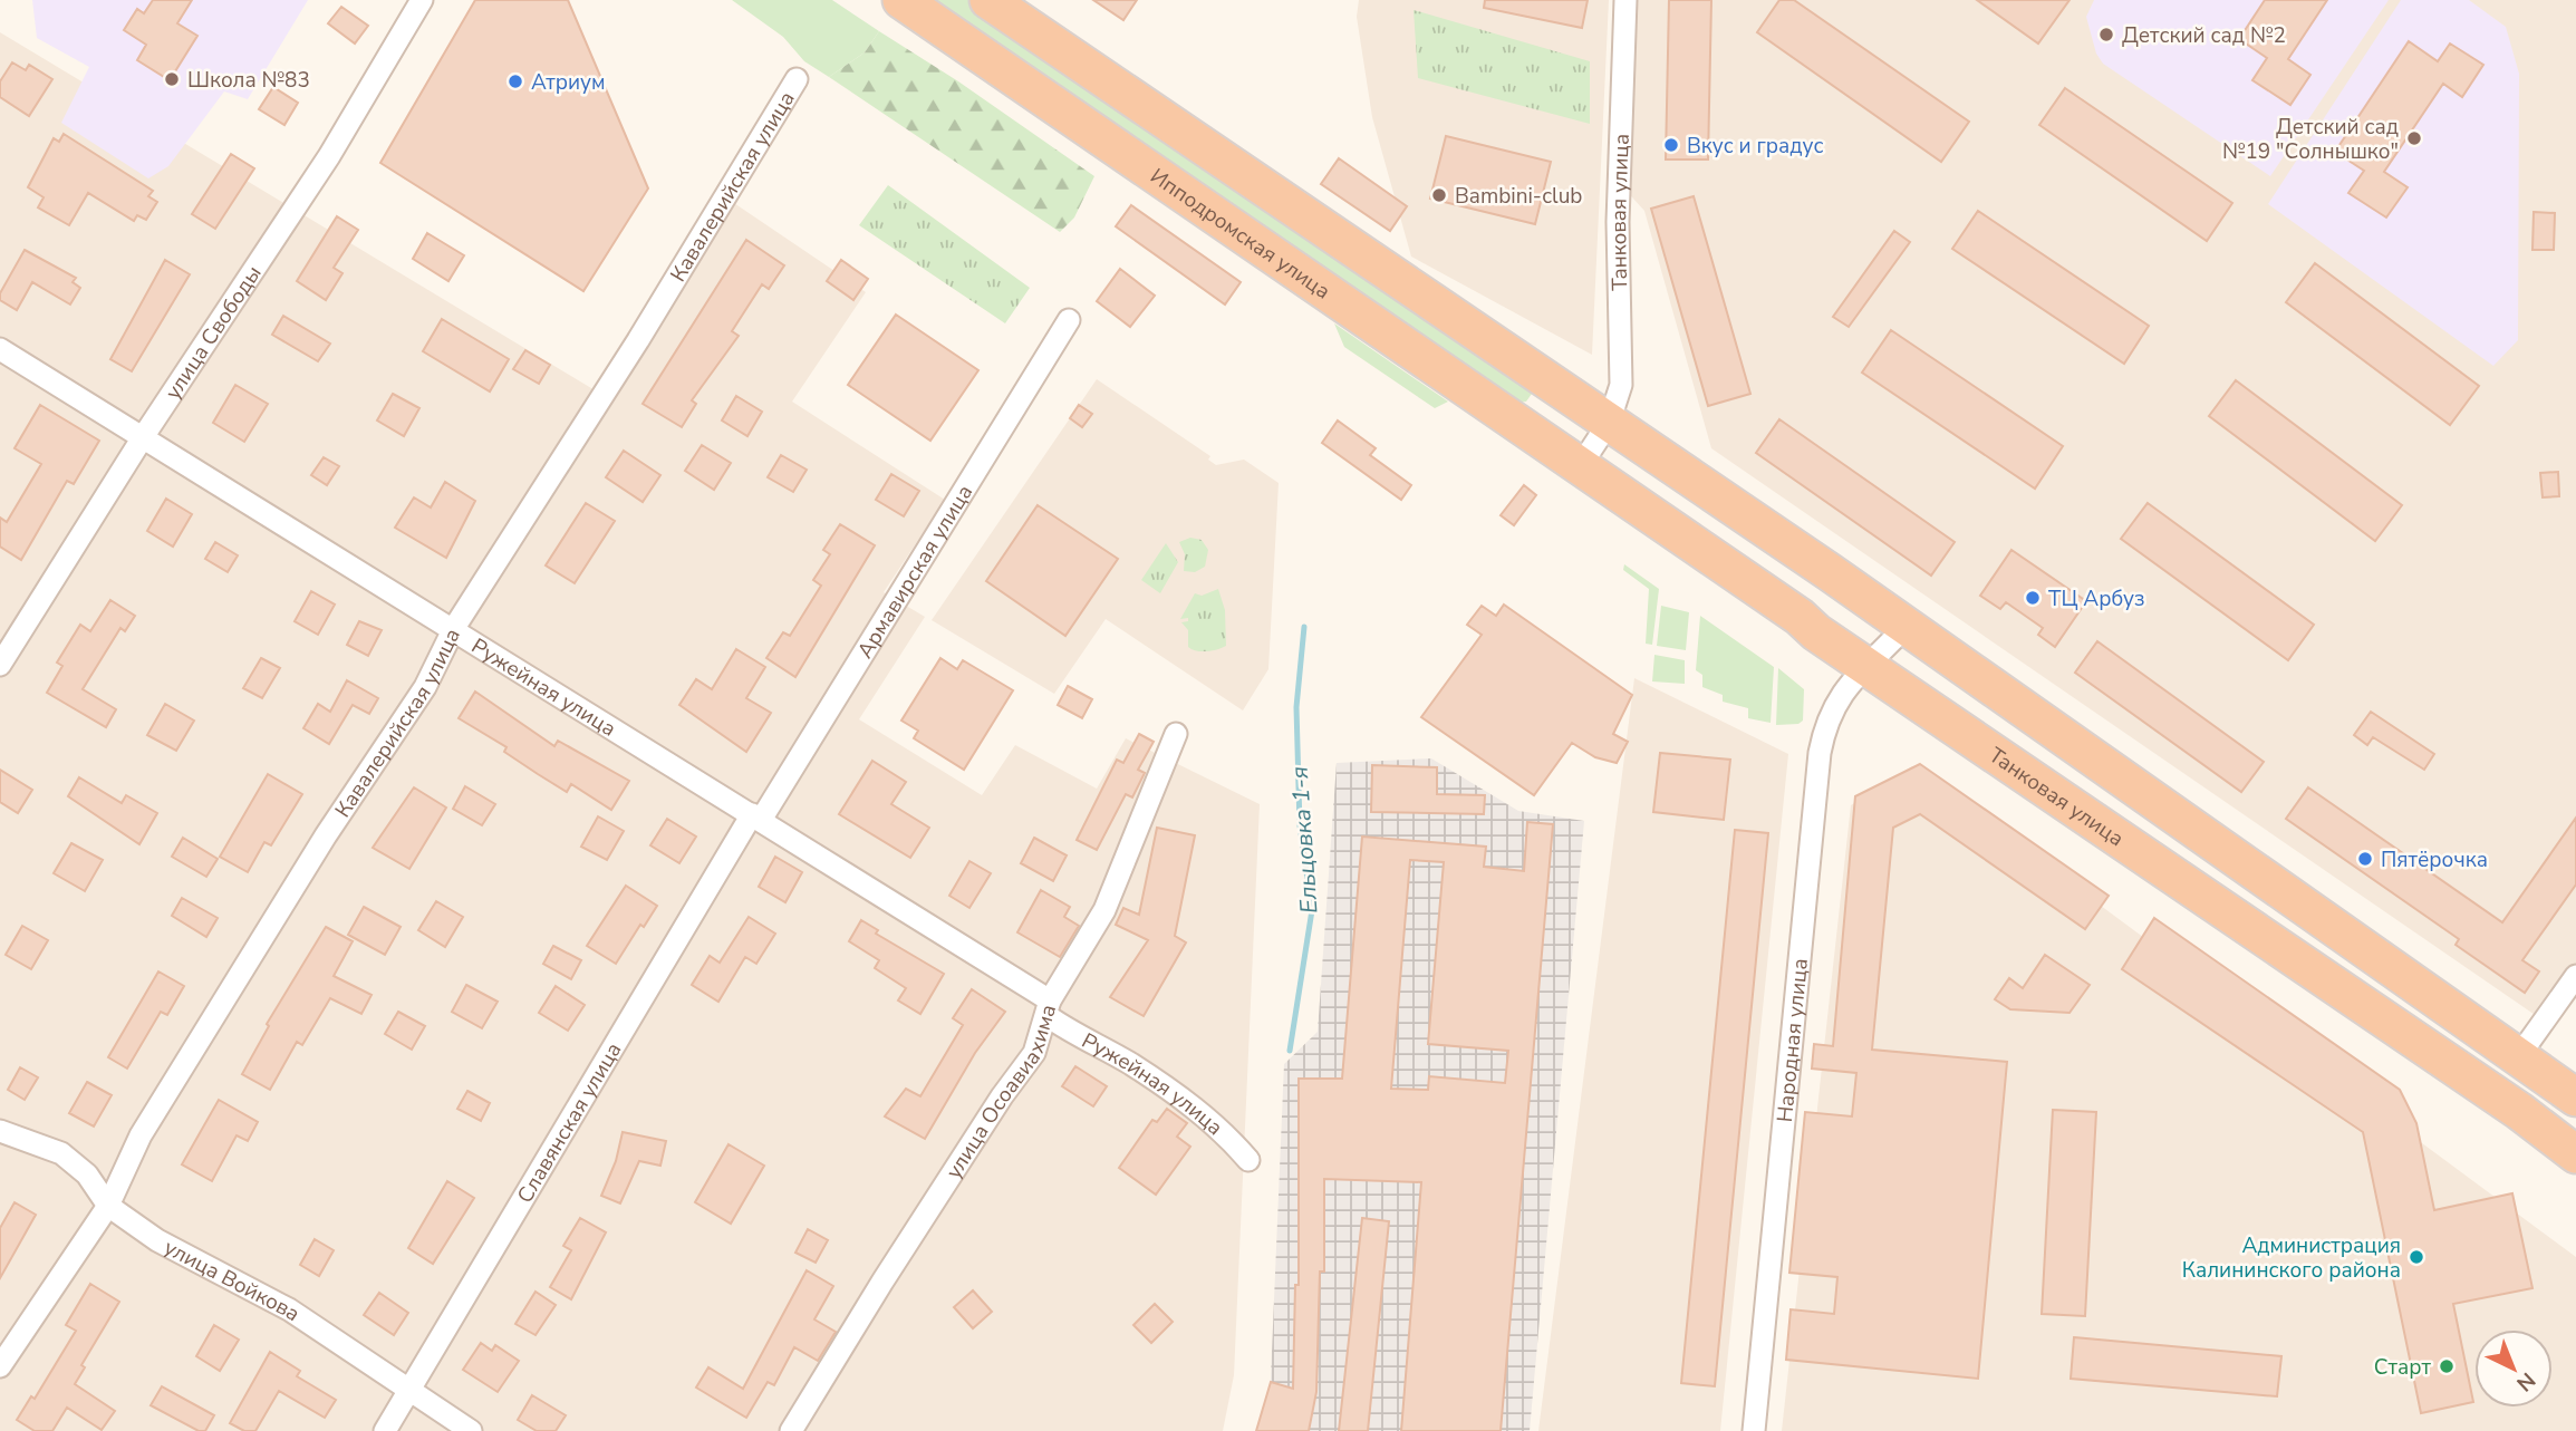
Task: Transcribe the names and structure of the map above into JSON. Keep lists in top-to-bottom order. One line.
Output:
{"streets":{"highway":["Танковая улица","Ипподромская улица"],"street":["Кавалерийская улица","улица Свободы","Армавирская улица","Ружейная улица","Народная улица","улица Осоавиахима","Славянская улица","улица Войкова"]},"crossings":[["Кавалерийская улица","Ружейная улица"],["Кавалерийская улица","улица Войкова"],["Танковая улица","Ипподромская улица"],["Танковая улица","Народная улица"],["улица Свободы","Ружейная улица"],["Армавирская улица","Ружейная улица"],["Армавирская улица","Славянская улица"],["Ружейная улица","улица Осоавиахима"],["Ружейная улица","Славянская улица"],["Славянская улица","улица Войкова"]],"water":["Ельцовка 1-я"],"places":["Детский сад №2","Школа №83","Атриум","Детский сад №19 \"Солнышко\"","Вкус и градус","Bambini-club","ТЦ Арбуз","Пятёрочка","Администрация Калининского района","Старт"],"north":"bottom right"}
